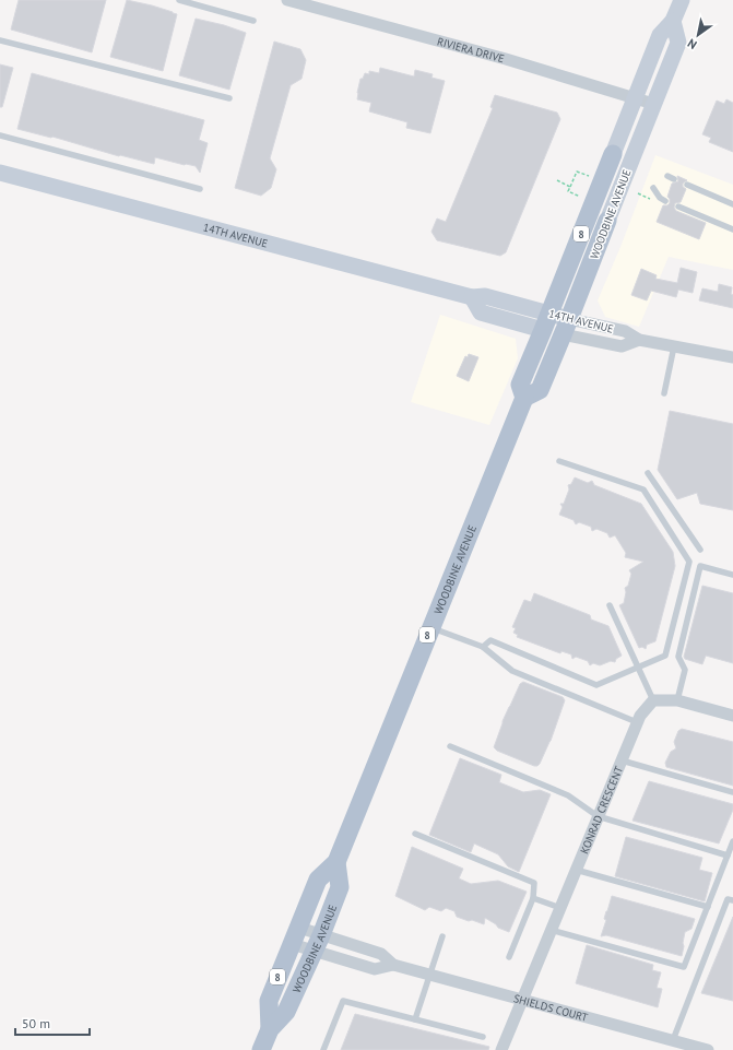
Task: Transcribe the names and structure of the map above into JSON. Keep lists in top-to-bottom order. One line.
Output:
{"streets":{"main road":["WOODBINE AVENUE","8","14TH AVENUE"],"street":["RIVIERA DRIVE","KONRAD CRESCENT","SHIELDS COURT"]},"crossings":[["RIVIERA DRIVE","WOODBINE AVENUE"],["WOODBINE AVENUE","14TH AVENUE"],["WOODBINE AVENUE","SHIELDS COURT"],["KONRAD CRESCENT","SHIELDS COURT"]],"scale_bar":"50 m","north":"bottom left"}
